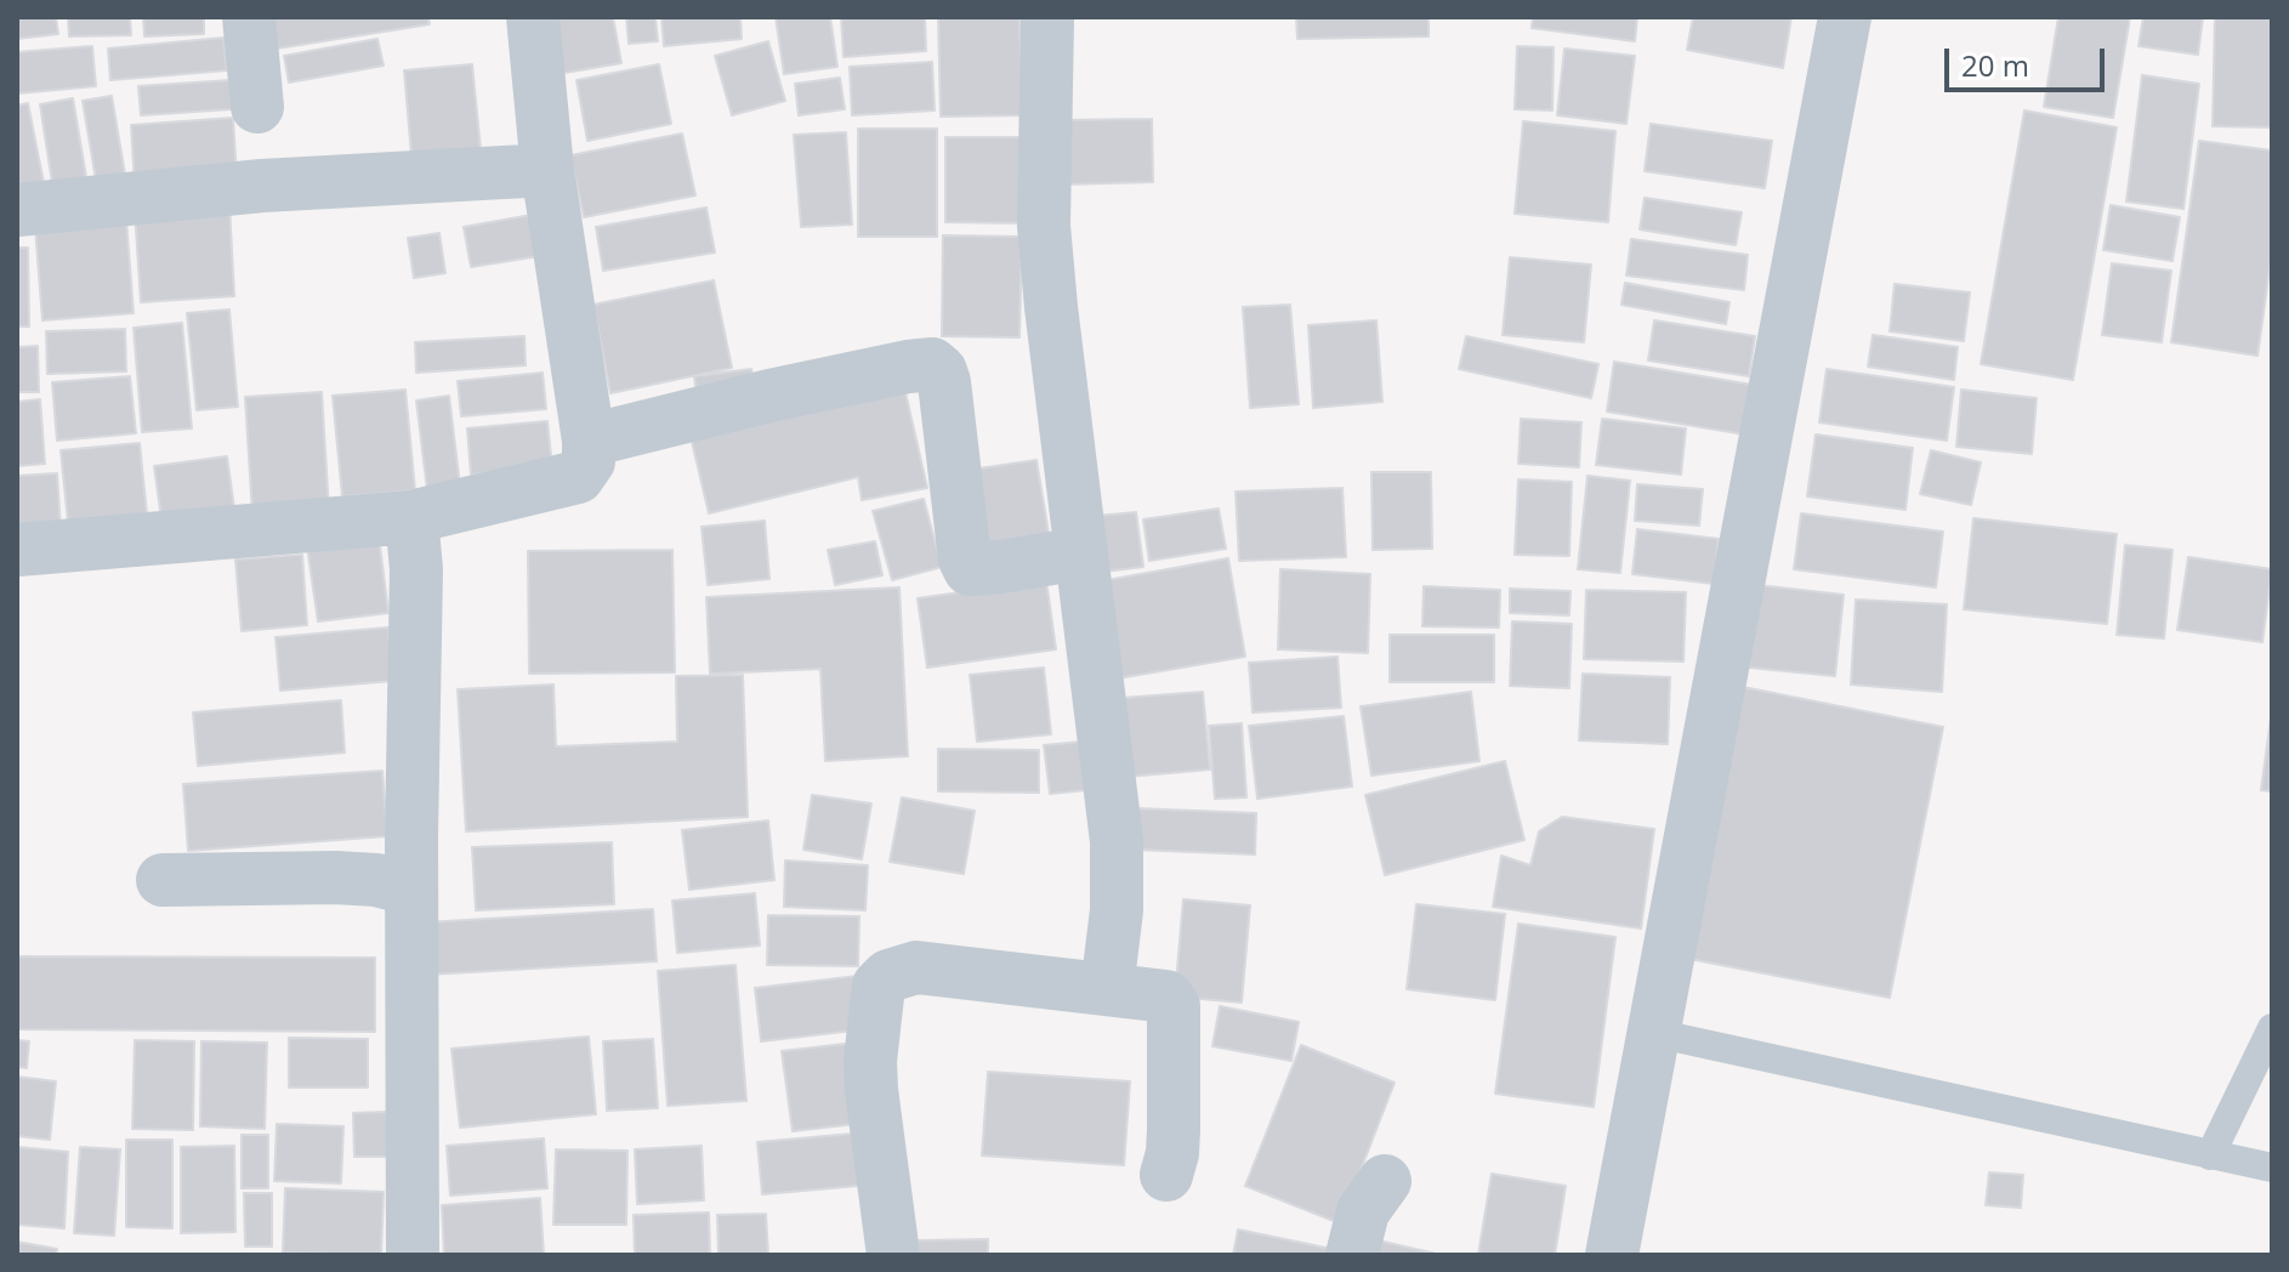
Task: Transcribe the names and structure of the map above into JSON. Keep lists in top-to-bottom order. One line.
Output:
{"scale_bar":"20 m"}
